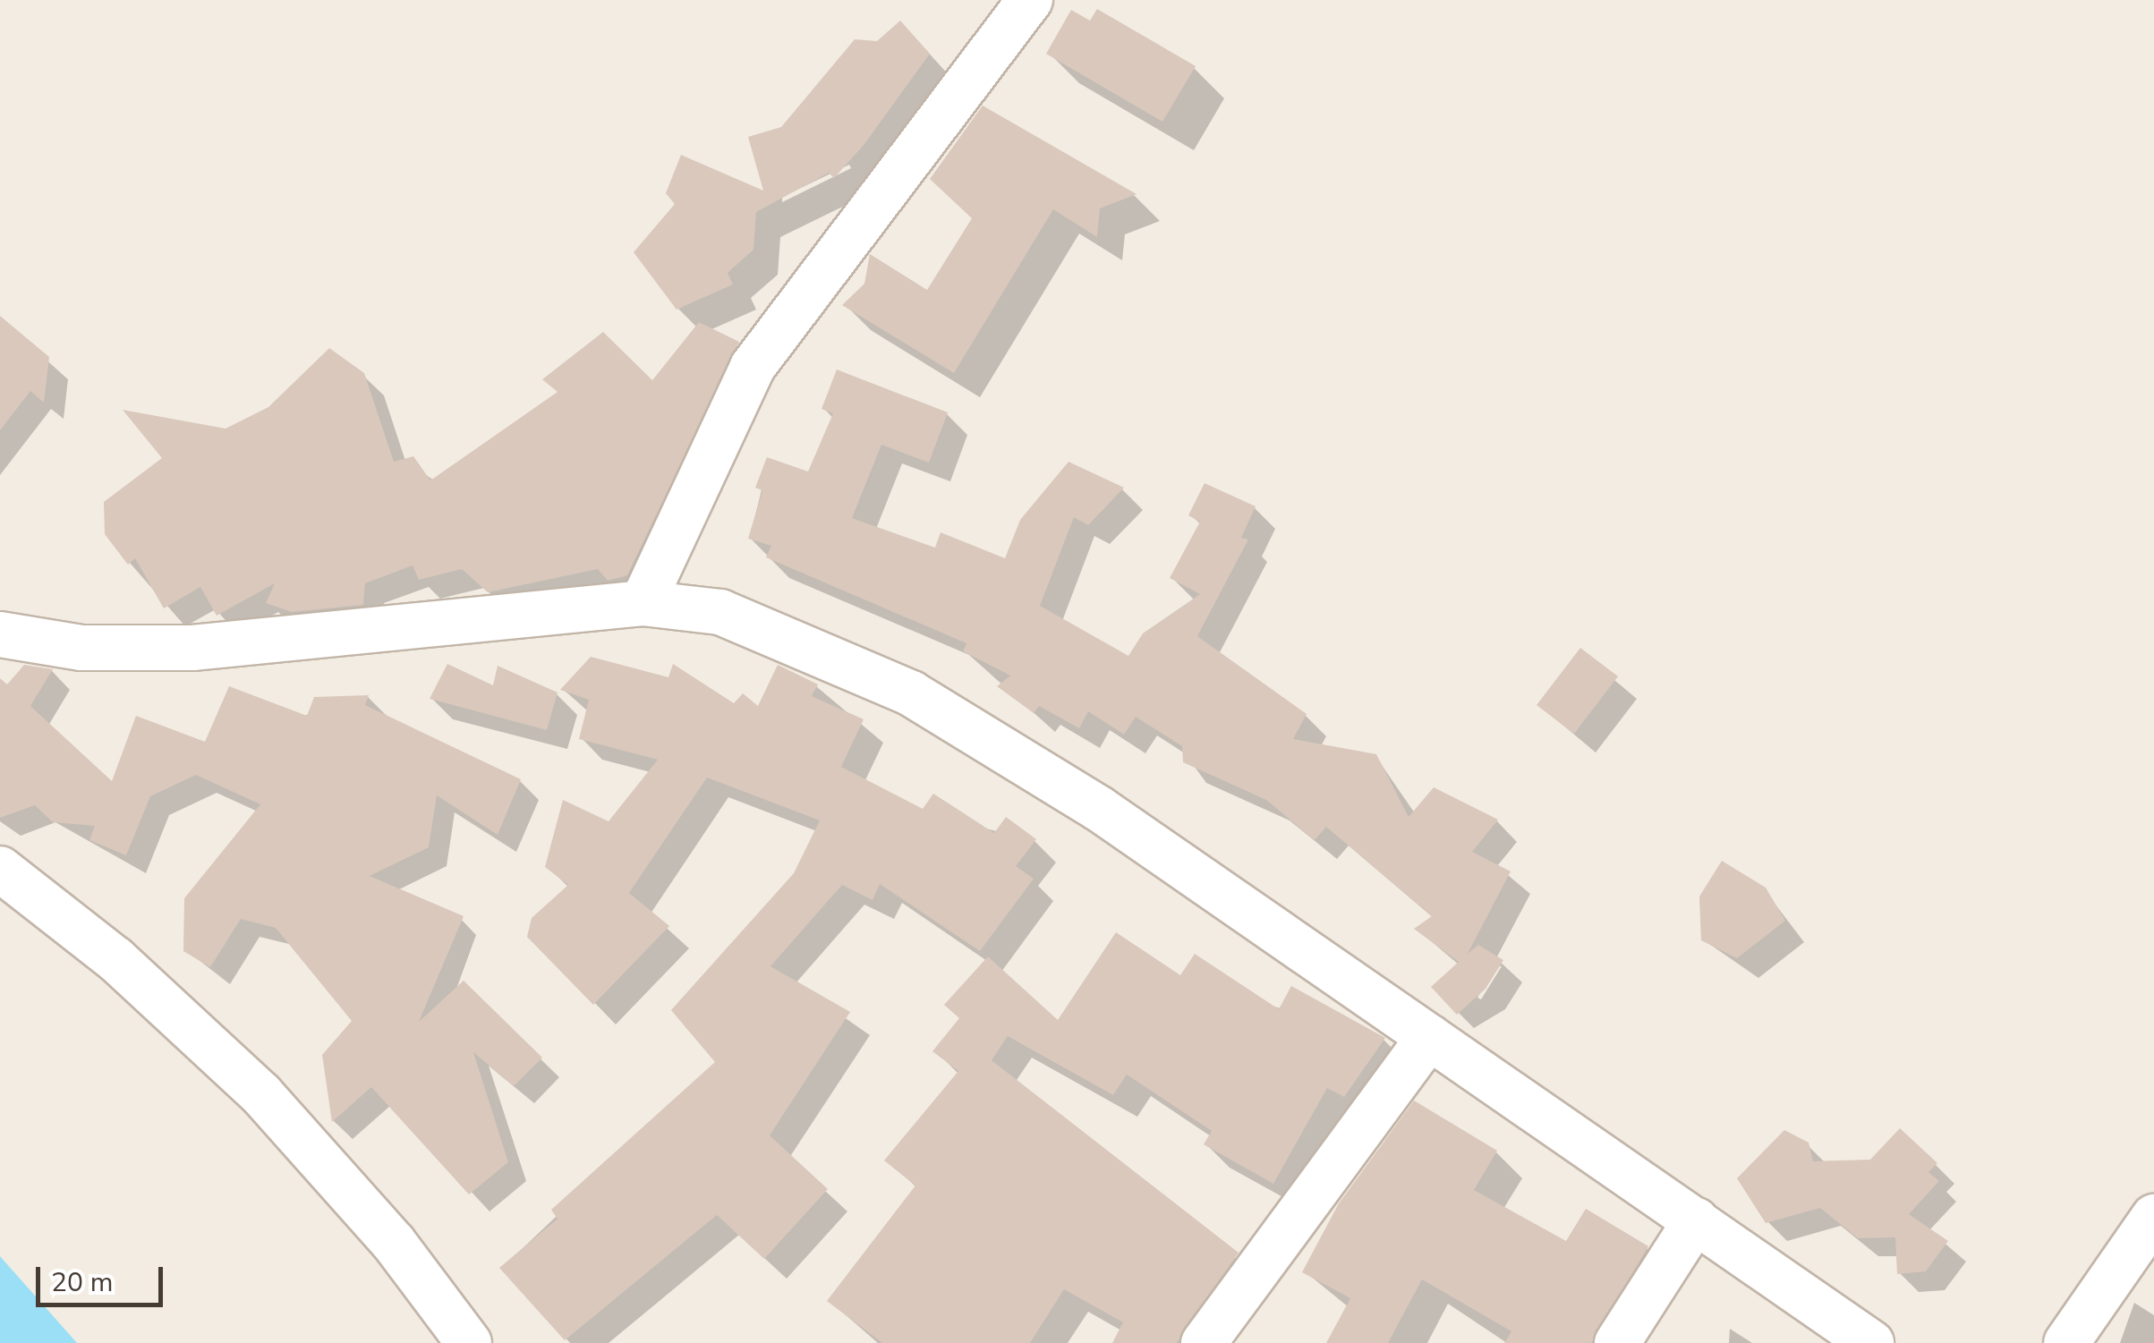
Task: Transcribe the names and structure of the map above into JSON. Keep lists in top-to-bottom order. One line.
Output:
{"scale_bar":"20 m"}
